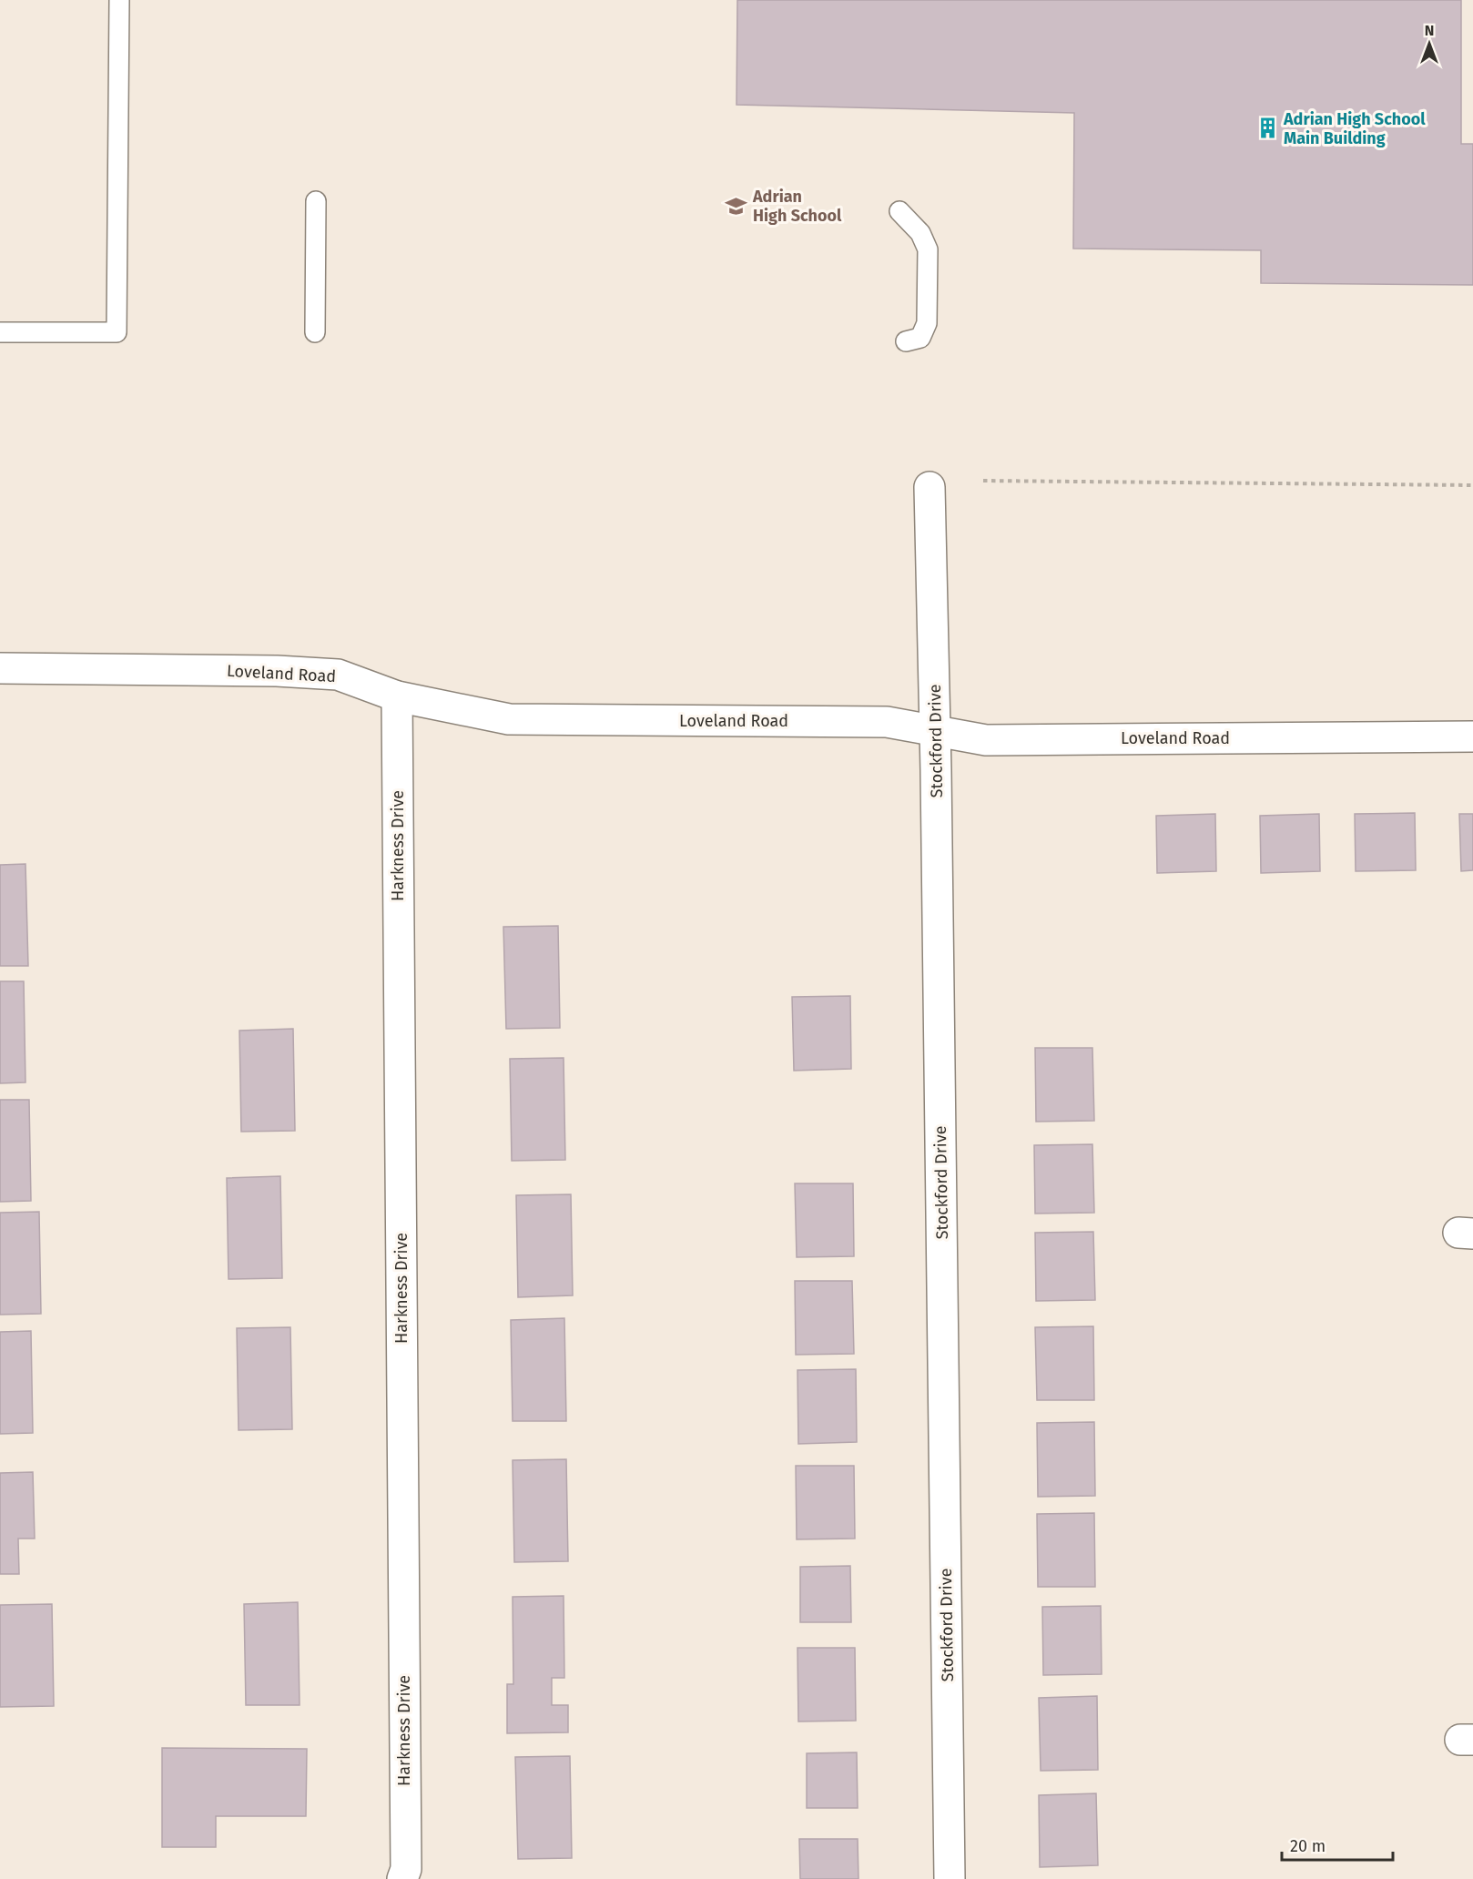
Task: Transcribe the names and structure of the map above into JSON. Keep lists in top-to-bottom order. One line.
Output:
{"streets":{"street":["Loveland Road","Stockford Drive","Harkness Drive"]},"crossings":[["Loveland Road","Stockford Drive"],["Loveland Road","Harkness Drive"]],"places":{"building":["Adrian High School Main Building"],"school or university":["Adrian High School"]},"scale_bar":"20 m","north":"top"}
